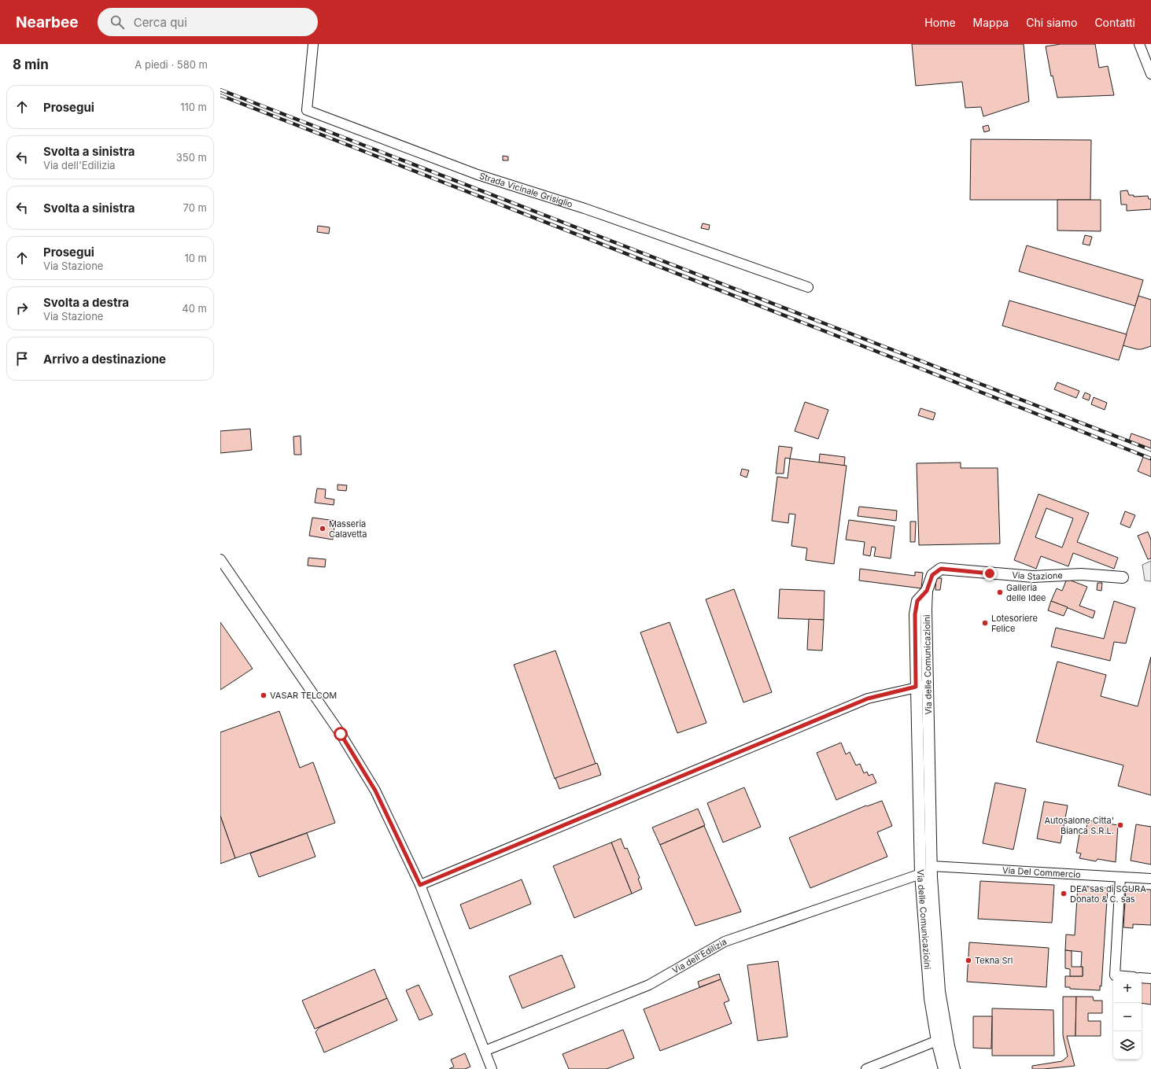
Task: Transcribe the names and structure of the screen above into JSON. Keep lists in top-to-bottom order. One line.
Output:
{"streets":{"street":["Strada Vicinale Grisiglio","Via Stazione","Via delle Comunicazioini","Via Del Commercio","Via dell'Edilizia"]},"crossings":[["Via Stazione","Via delle Comunicazioini"],["Via delle Comunicazioini","Via Del Commercio"],["Via delle Comunicazioini","Via dell'Edilizia"]],"places":["Masseria Calavetta","Galleria delle Idee","Lotesoriere Felice","VASAR TELCOM","Autosalone Citta' Bianca S.R.L.","DEA sas di SGURA Donato & C. sas","Tekna Srl"],"page":{"header":"Nearbee","search":"Cerca qui","nav":["Home","Mappa","Chi siamo","Contatti"],"heading":["8 min","A piedi · 580 m"],"list":[["Prosegui","110 m"],["Svolta a sinistra","Via dell'Edilizia","350 m"],["Svolta a sinistra","70 m"],["Prosegui","Via Stazione","10 m"],["Svolta a destra","Via Stazione","40 m"],"Arrivo a destinazione"],"map_buttons":["+","−"]}}
